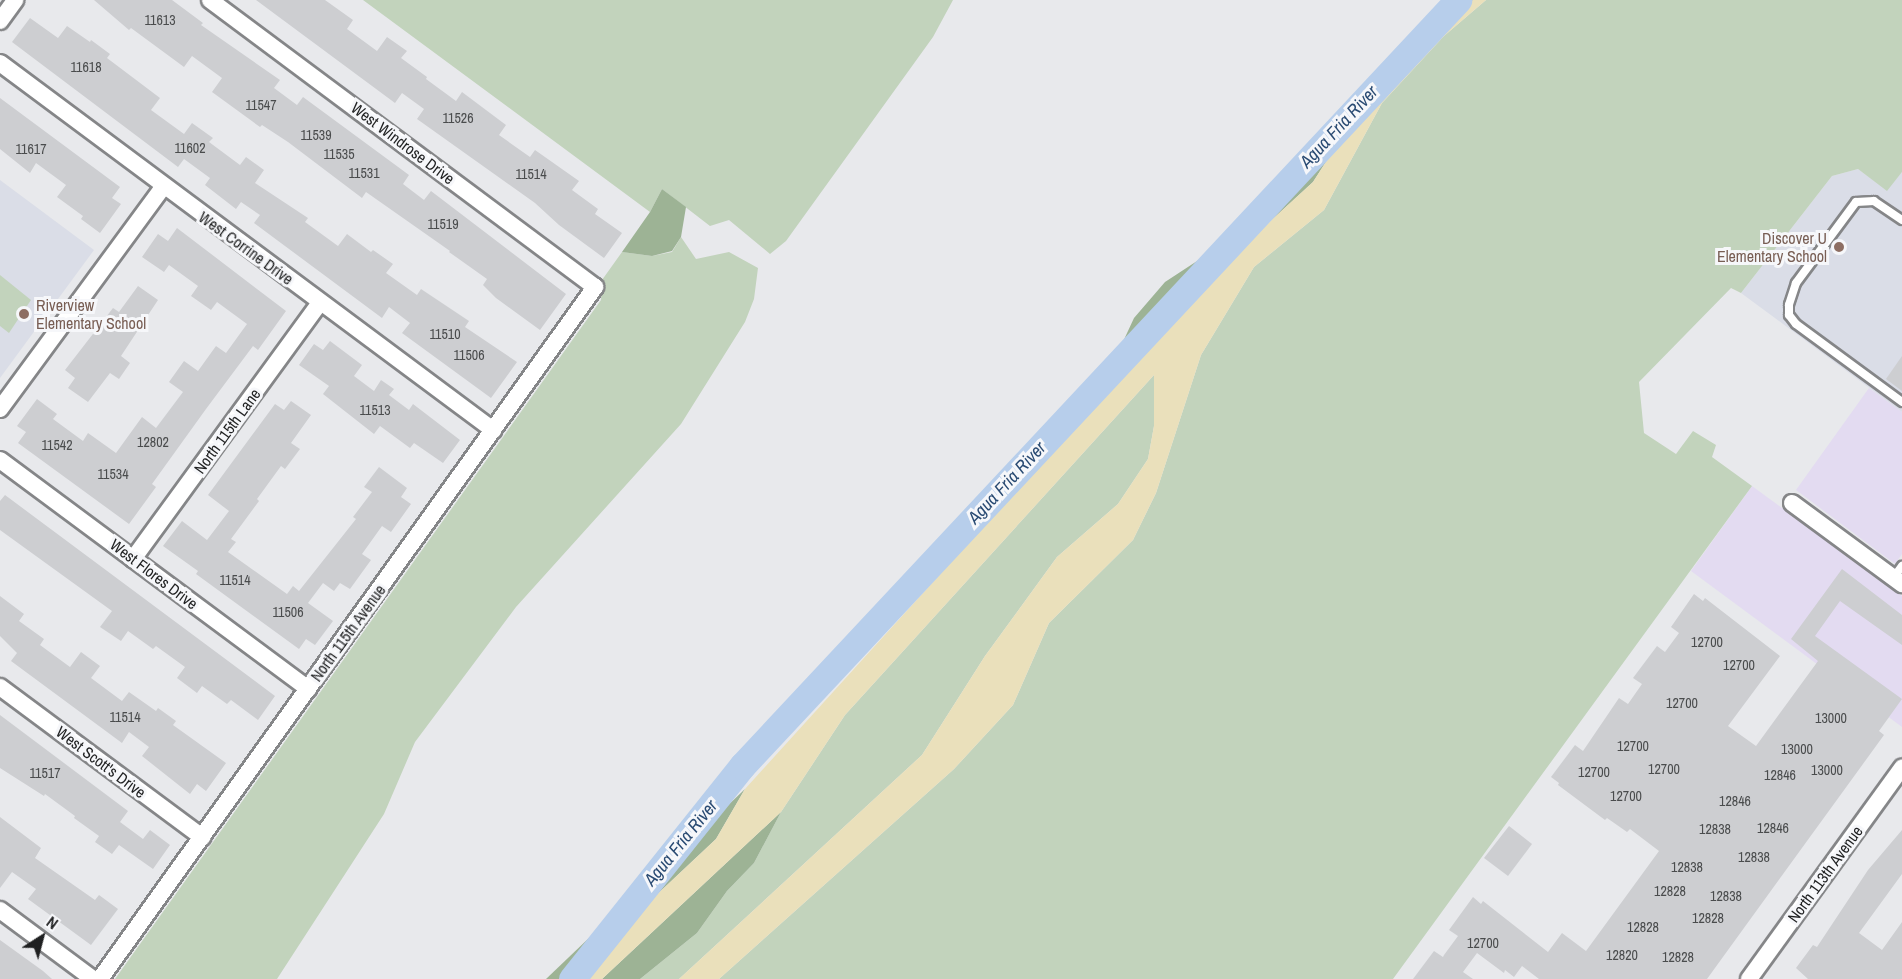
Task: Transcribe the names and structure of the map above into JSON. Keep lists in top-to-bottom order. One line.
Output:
{"streets":{"street":["West Windrose Drive","West Corrine Drive","North 115th Lane","West Flores Drive","North 115th Avenue","West Scott's Drive","North 113th Avenue"]},"crossings":[["West Windrose Drive","North 115th Avenue"],["West Corrine Drive","North 115th Lane"],["West Corrine Drive","North 115th Avenue"],["North 115th Lane","West Flores Drive"],["West Flores Drive","North 115th Avenue"],["North 115th Avenue","West Scott's Drive"]],"water":["Agua Fria River"],"places":["Discover U Elementary School","Riverview Elementary School"],"house_numbers":["11613","11618","11547","11526","11539","11602","11617","11535","11531","11514","11519","11510","11506","11513","12802","11542","11534","11514","11506","12700","12700","12700","11514","13000","12700","13000","12700","13000","12700","11517","12846","12700","12846","12846","12838","12838","12838","12828","12838","12828","12828","12700","12820","12828"],"north":"top right"}
